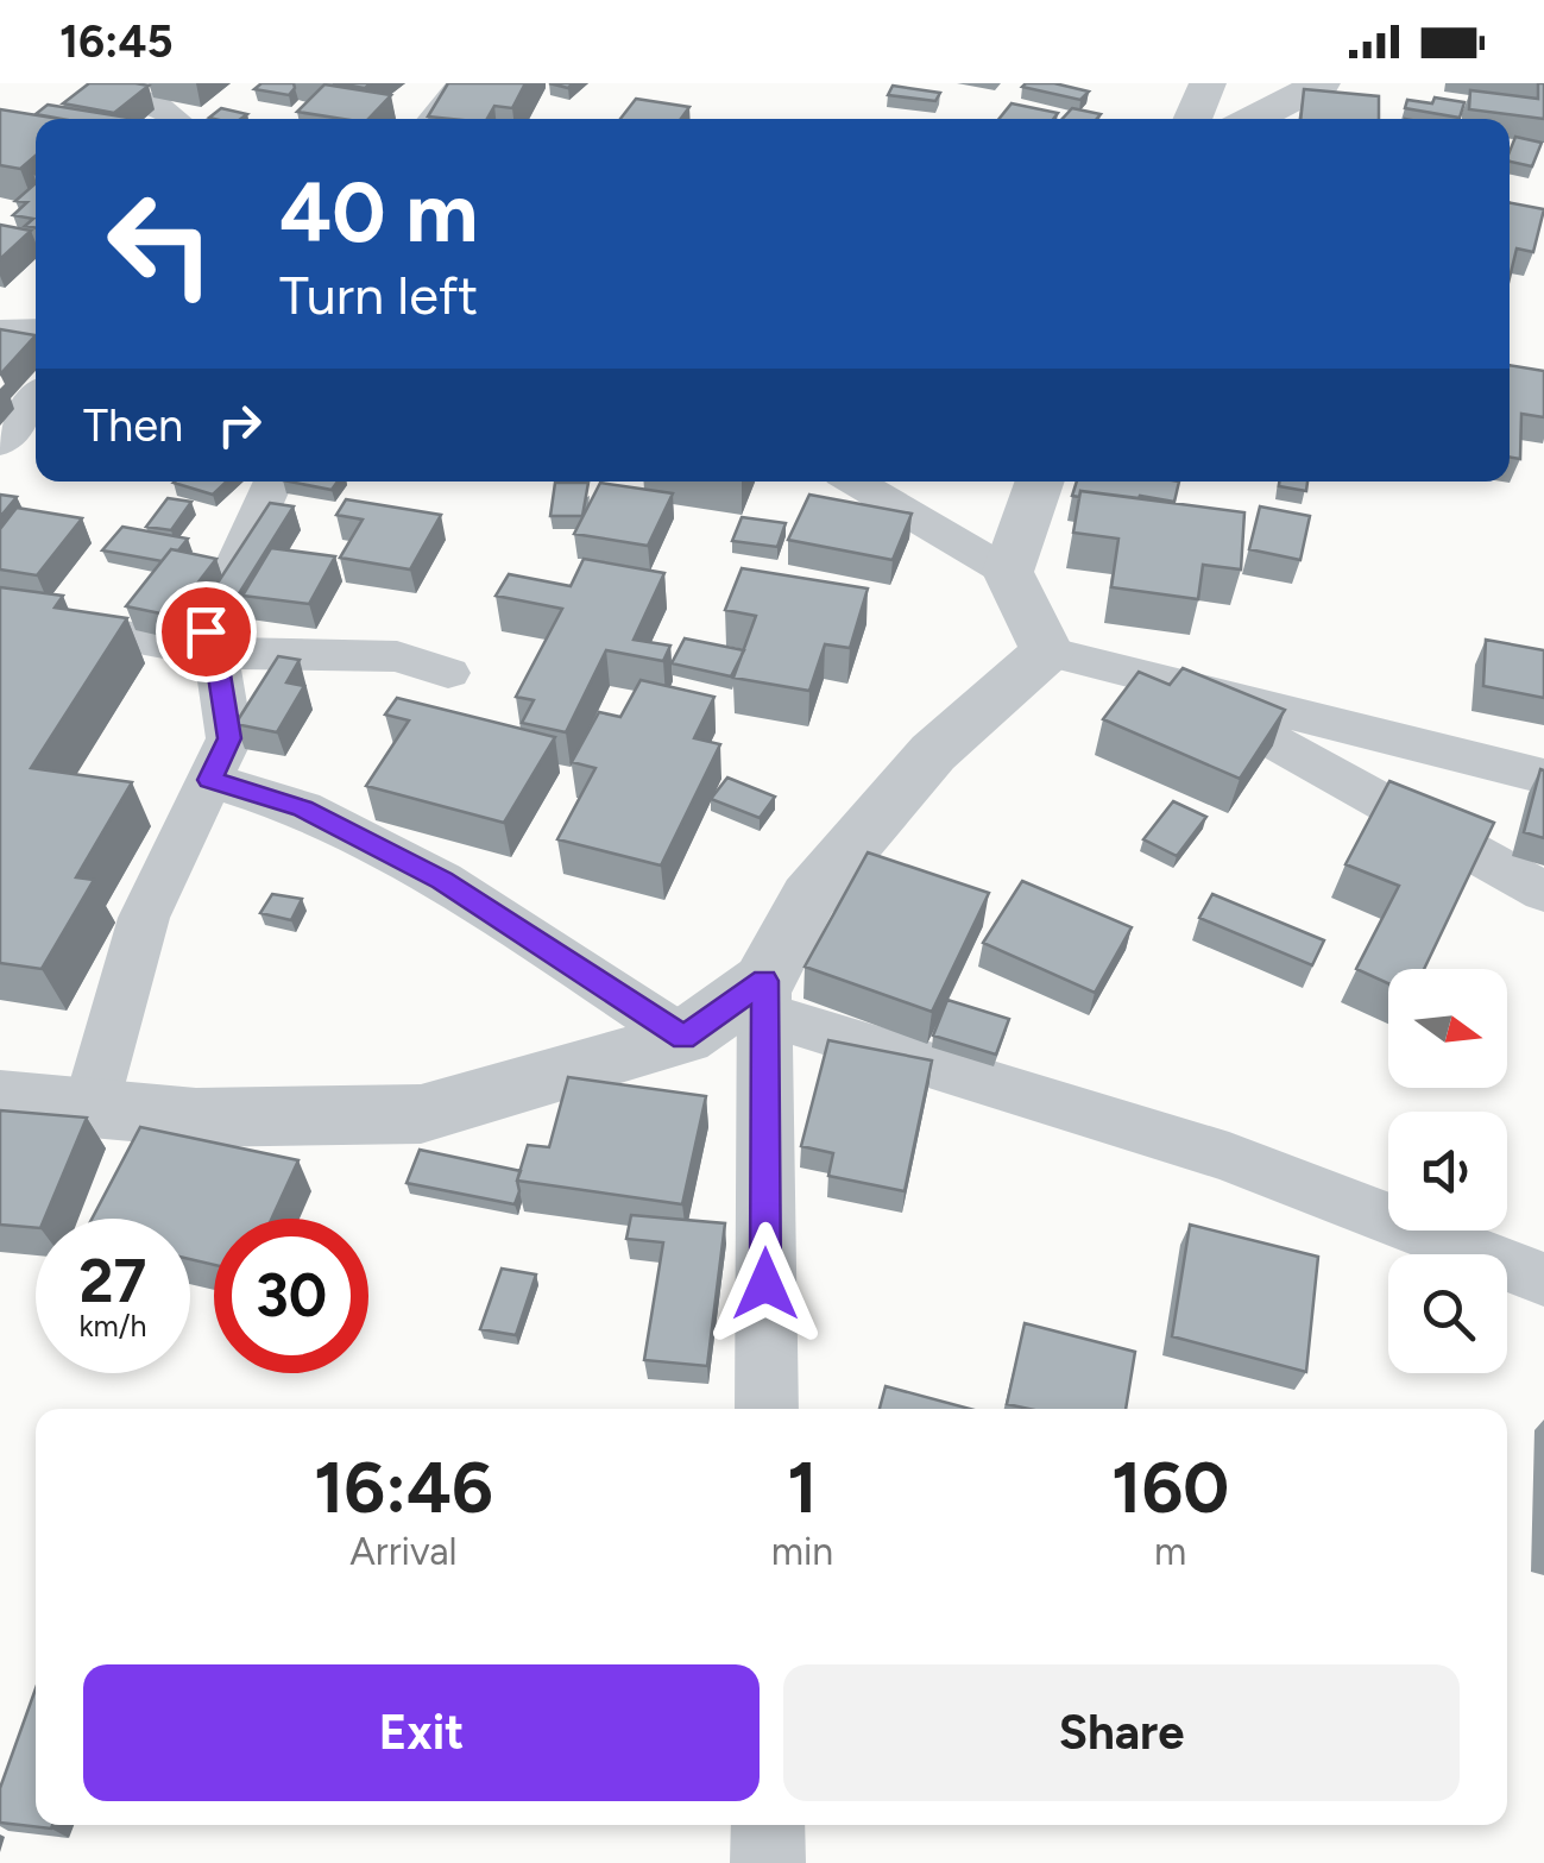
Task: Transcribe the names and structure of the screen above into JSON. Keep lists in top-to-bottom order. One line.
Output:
{"north":"right","page":{"status":"16:45","turn":["40 m","Turn left"],"then":"Then","speed":"27 km/h","limit":"30","eta":["16:46","Arrival","1","min","160","m"],"buttons":["Exit","Share"]}}
